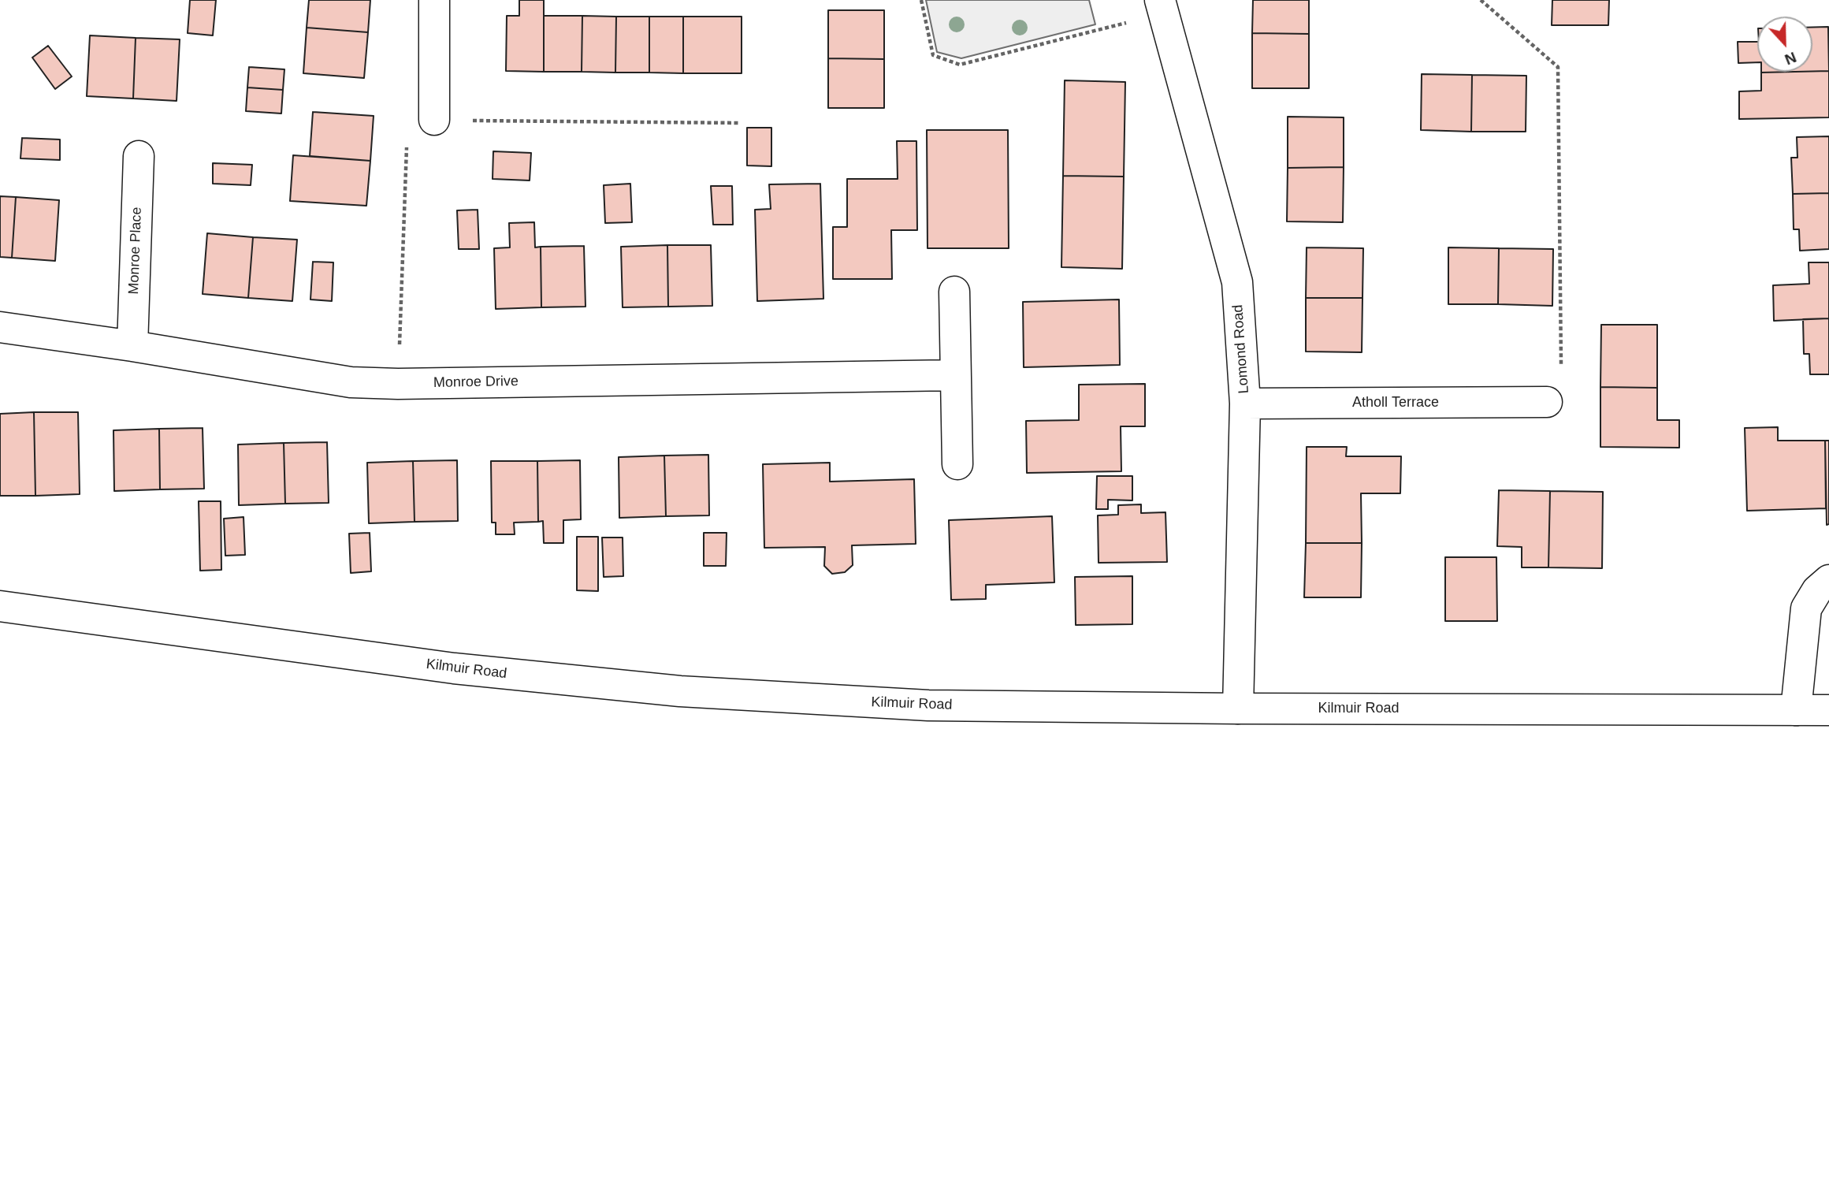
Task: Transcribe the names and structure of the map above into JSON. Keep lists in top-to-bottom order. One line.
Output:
{"streets":{"street":["Monroe Place","Lomond Road","Monroe Drive","Atholl Terrace","Kilmuir Road"]},"crossings":[["Monroe Place","Monroe Drive"],["Lomond Road","Atholl Terrace"],["Lomond Road","Kilmuir Road"]],"north":"bottom"}
